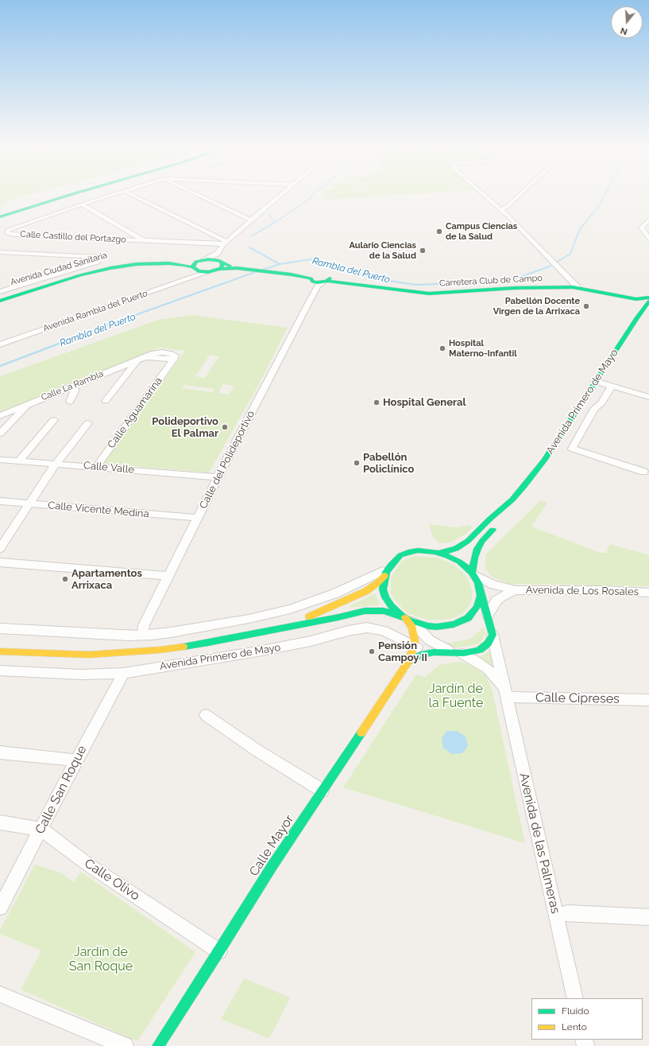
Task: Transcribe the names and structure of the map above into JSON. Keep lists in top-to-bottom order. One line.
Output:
{"streets":{"main road":["Avenida Ciudad Sanitaria","Carretera Club de Campo","Avenida Primero de Mayo","Avenida de las Palmeras","Calle Mayor"],"street":["Calle Castillo del Portazgo","Avenida Rambla del Puerto","Calle La Rambla","Calle Aguamarina","Calle del Polideportivo","Calle Valle","Calle Vicente Medina","Avenida de Los Rosales","Calle Cipreses","Calle San Roque","Calle Olivo"]},"crossings":[["Avenida Ciudad Sanitaria","Avenida Rambla del Puerto"],["Carretera Club de Campo","Avenida Primero de Mayo"],["Carretera Club de Campo","Calle del Polideportivo"],["Calle La Rambla","Calle Aguamarina"],["Avenida Primero de Mayo","Avenida de Los Rosales"],["Avenida Primero de Mayo","Calle San Roque"],["Avenida Primero de Mayo","Avenida de las Palmeras"],["Avenida Primero de Mayo","Calle Mayor"],["Calle Aguamarina","Calle Valle"],["Calle del Polideportivo","Calle Valle"],["Calle del Polideportivo","Calle Vicente Medina"],["Avenida de Los Rosales","Avenida de las Palmeras"],["Avenida de Los Rosales","Calle Mayor"],["Calle Cipreses","Avenida de las Palmeras"],["Calle San Roque","Calle Olivo"],["Avenida de las Palmeras","Calle Mayor"],["Calle Mayor","Calle Olivo"]],"water":["Rambla del Puerto"],"parks":["Jardín de la Fuente","Jardín de San Roque"],"places":["Campus Ciencias de la Salud","Aulario Ciencias de la Salud","Pabellón Docente Virgen de la Arrixaca","Hospital Materno-Infantil","Hospital General","Polideportivo El Palmar","Pabellón Policlínico","Apartamentos Arrixaca","Pensión Campoy II"],"legend":["Fluido","Lento"],"north":"bottom"}
